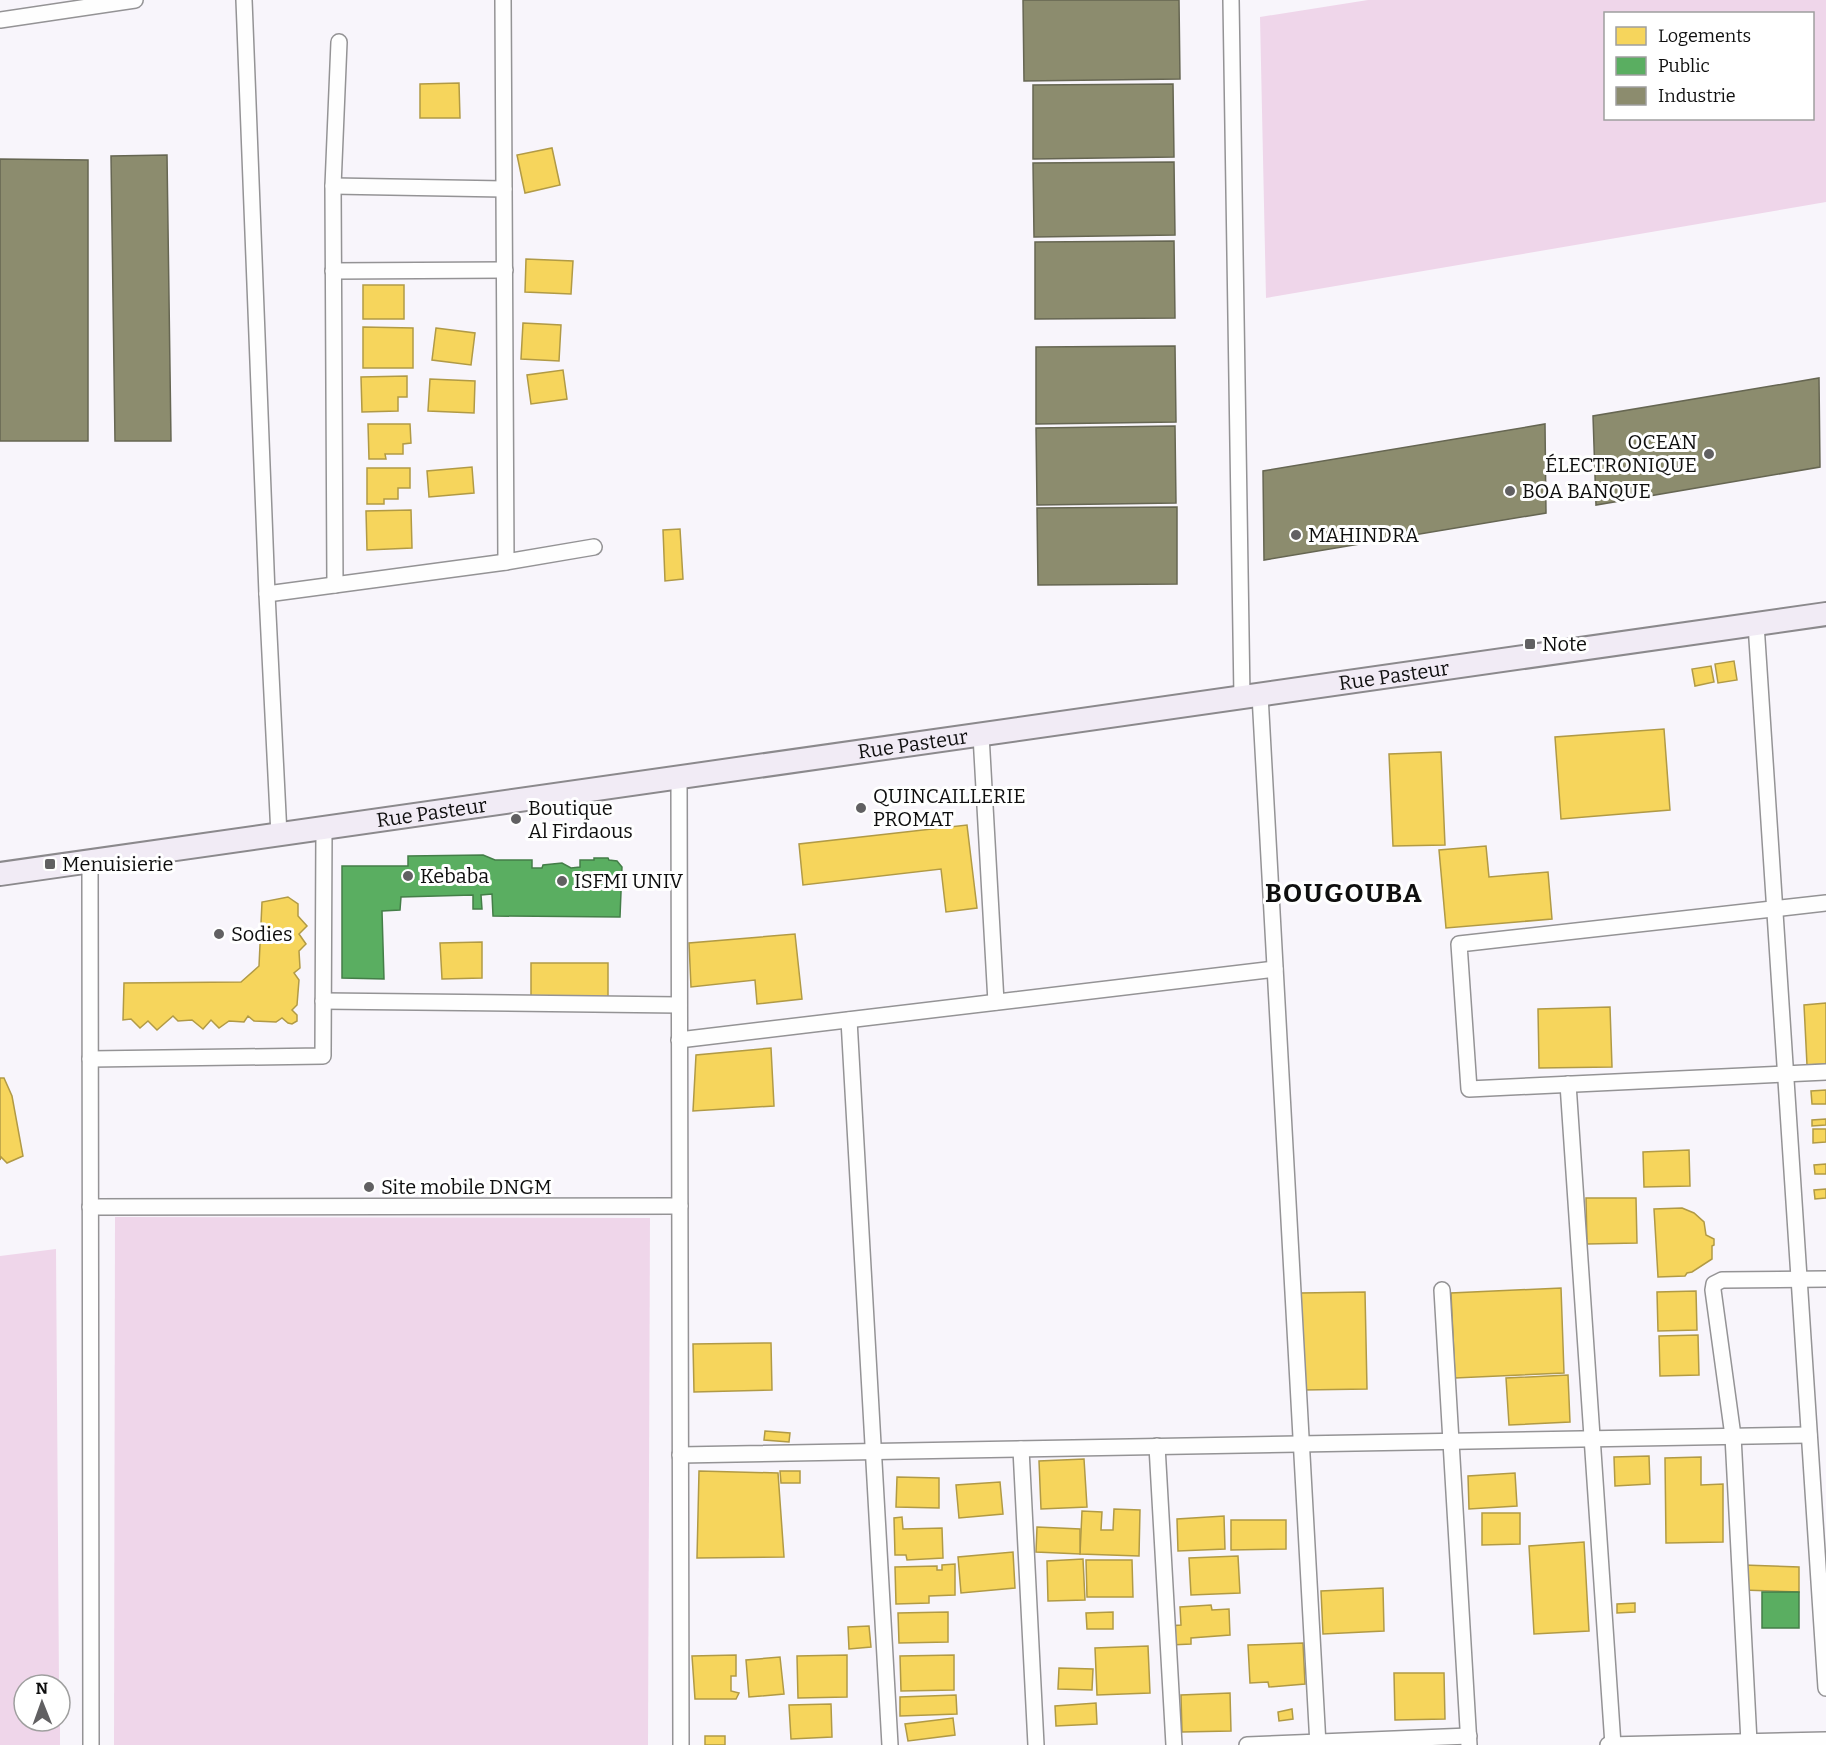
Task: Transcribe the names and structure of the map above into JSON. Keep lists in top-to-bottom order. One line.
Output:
{"streets":{"main road":["Rue Pasteur"]},"districts":["BOUGOUBA"],"places":{"other":["OCEAN ÉLECTRONIQUE","BOA BANQUE","MAHINDRA","QUINCAILLERIE PROMAT","Boutique Al Firdaous","Kebaba","ISFMI UNIV","Sodies","Site mobile DNGM"],"transit":["Note","Menuisierie"]},"legend":["Logements","Public","Industrie"],"north":"top"}
